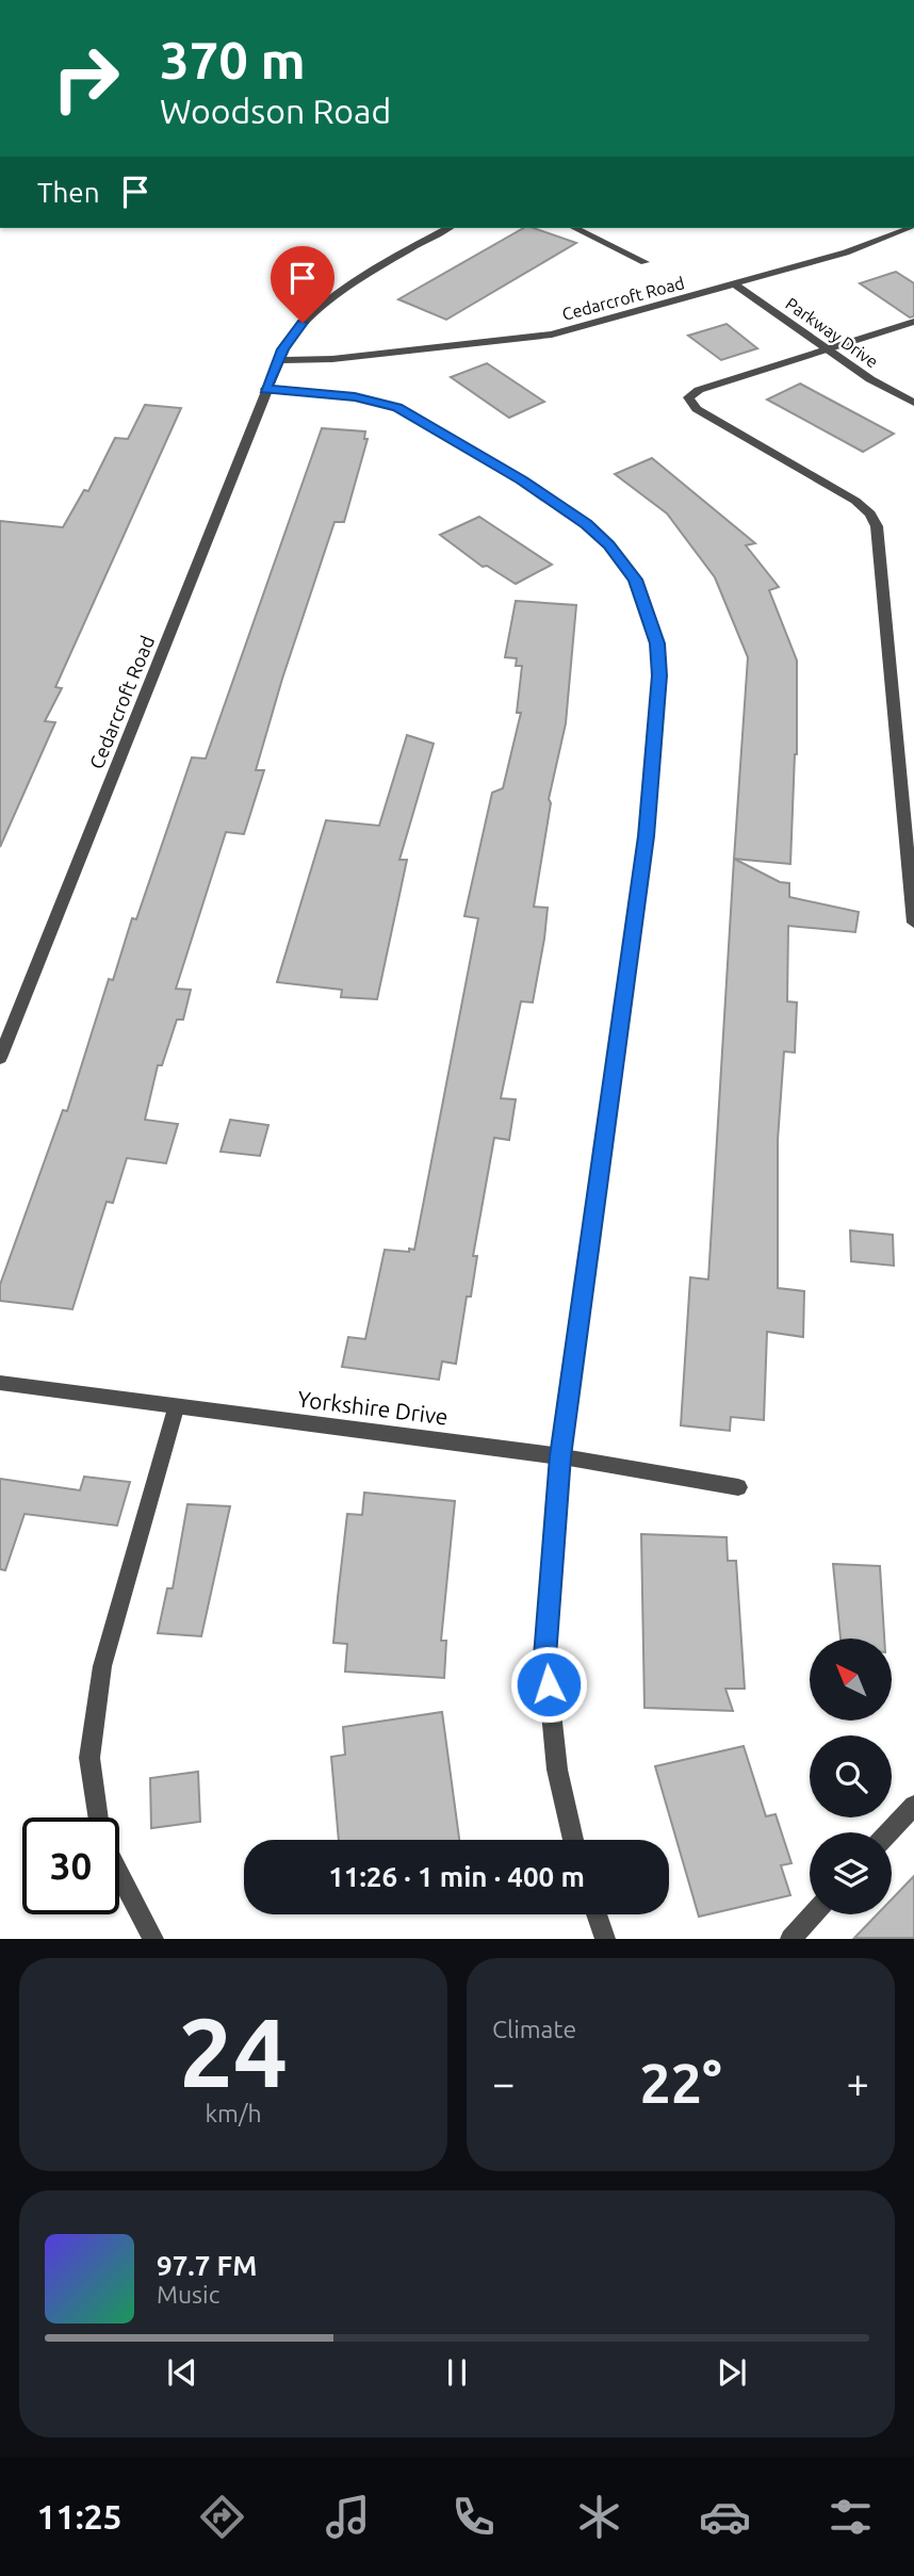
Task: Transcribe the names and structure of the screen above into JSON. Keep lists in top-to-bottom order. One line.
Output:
{"streets":{"street":["Cedarcroft Road","Parkway Drive","Yorkshire Drive"]},"crossings":[["Cedarcroft Road","Parkway Drive"]],"north":"top left","page":{"turn":["370 m","Woodson Road"],"then":"Then","limit":"30","trip":"11:26 · 1 min · 400 m","tile":[["24","km/h"],"Climate"],"heat":["−","22°","+"],"song":["97.7 FM","Music"],"tabs":"11:25"}}
